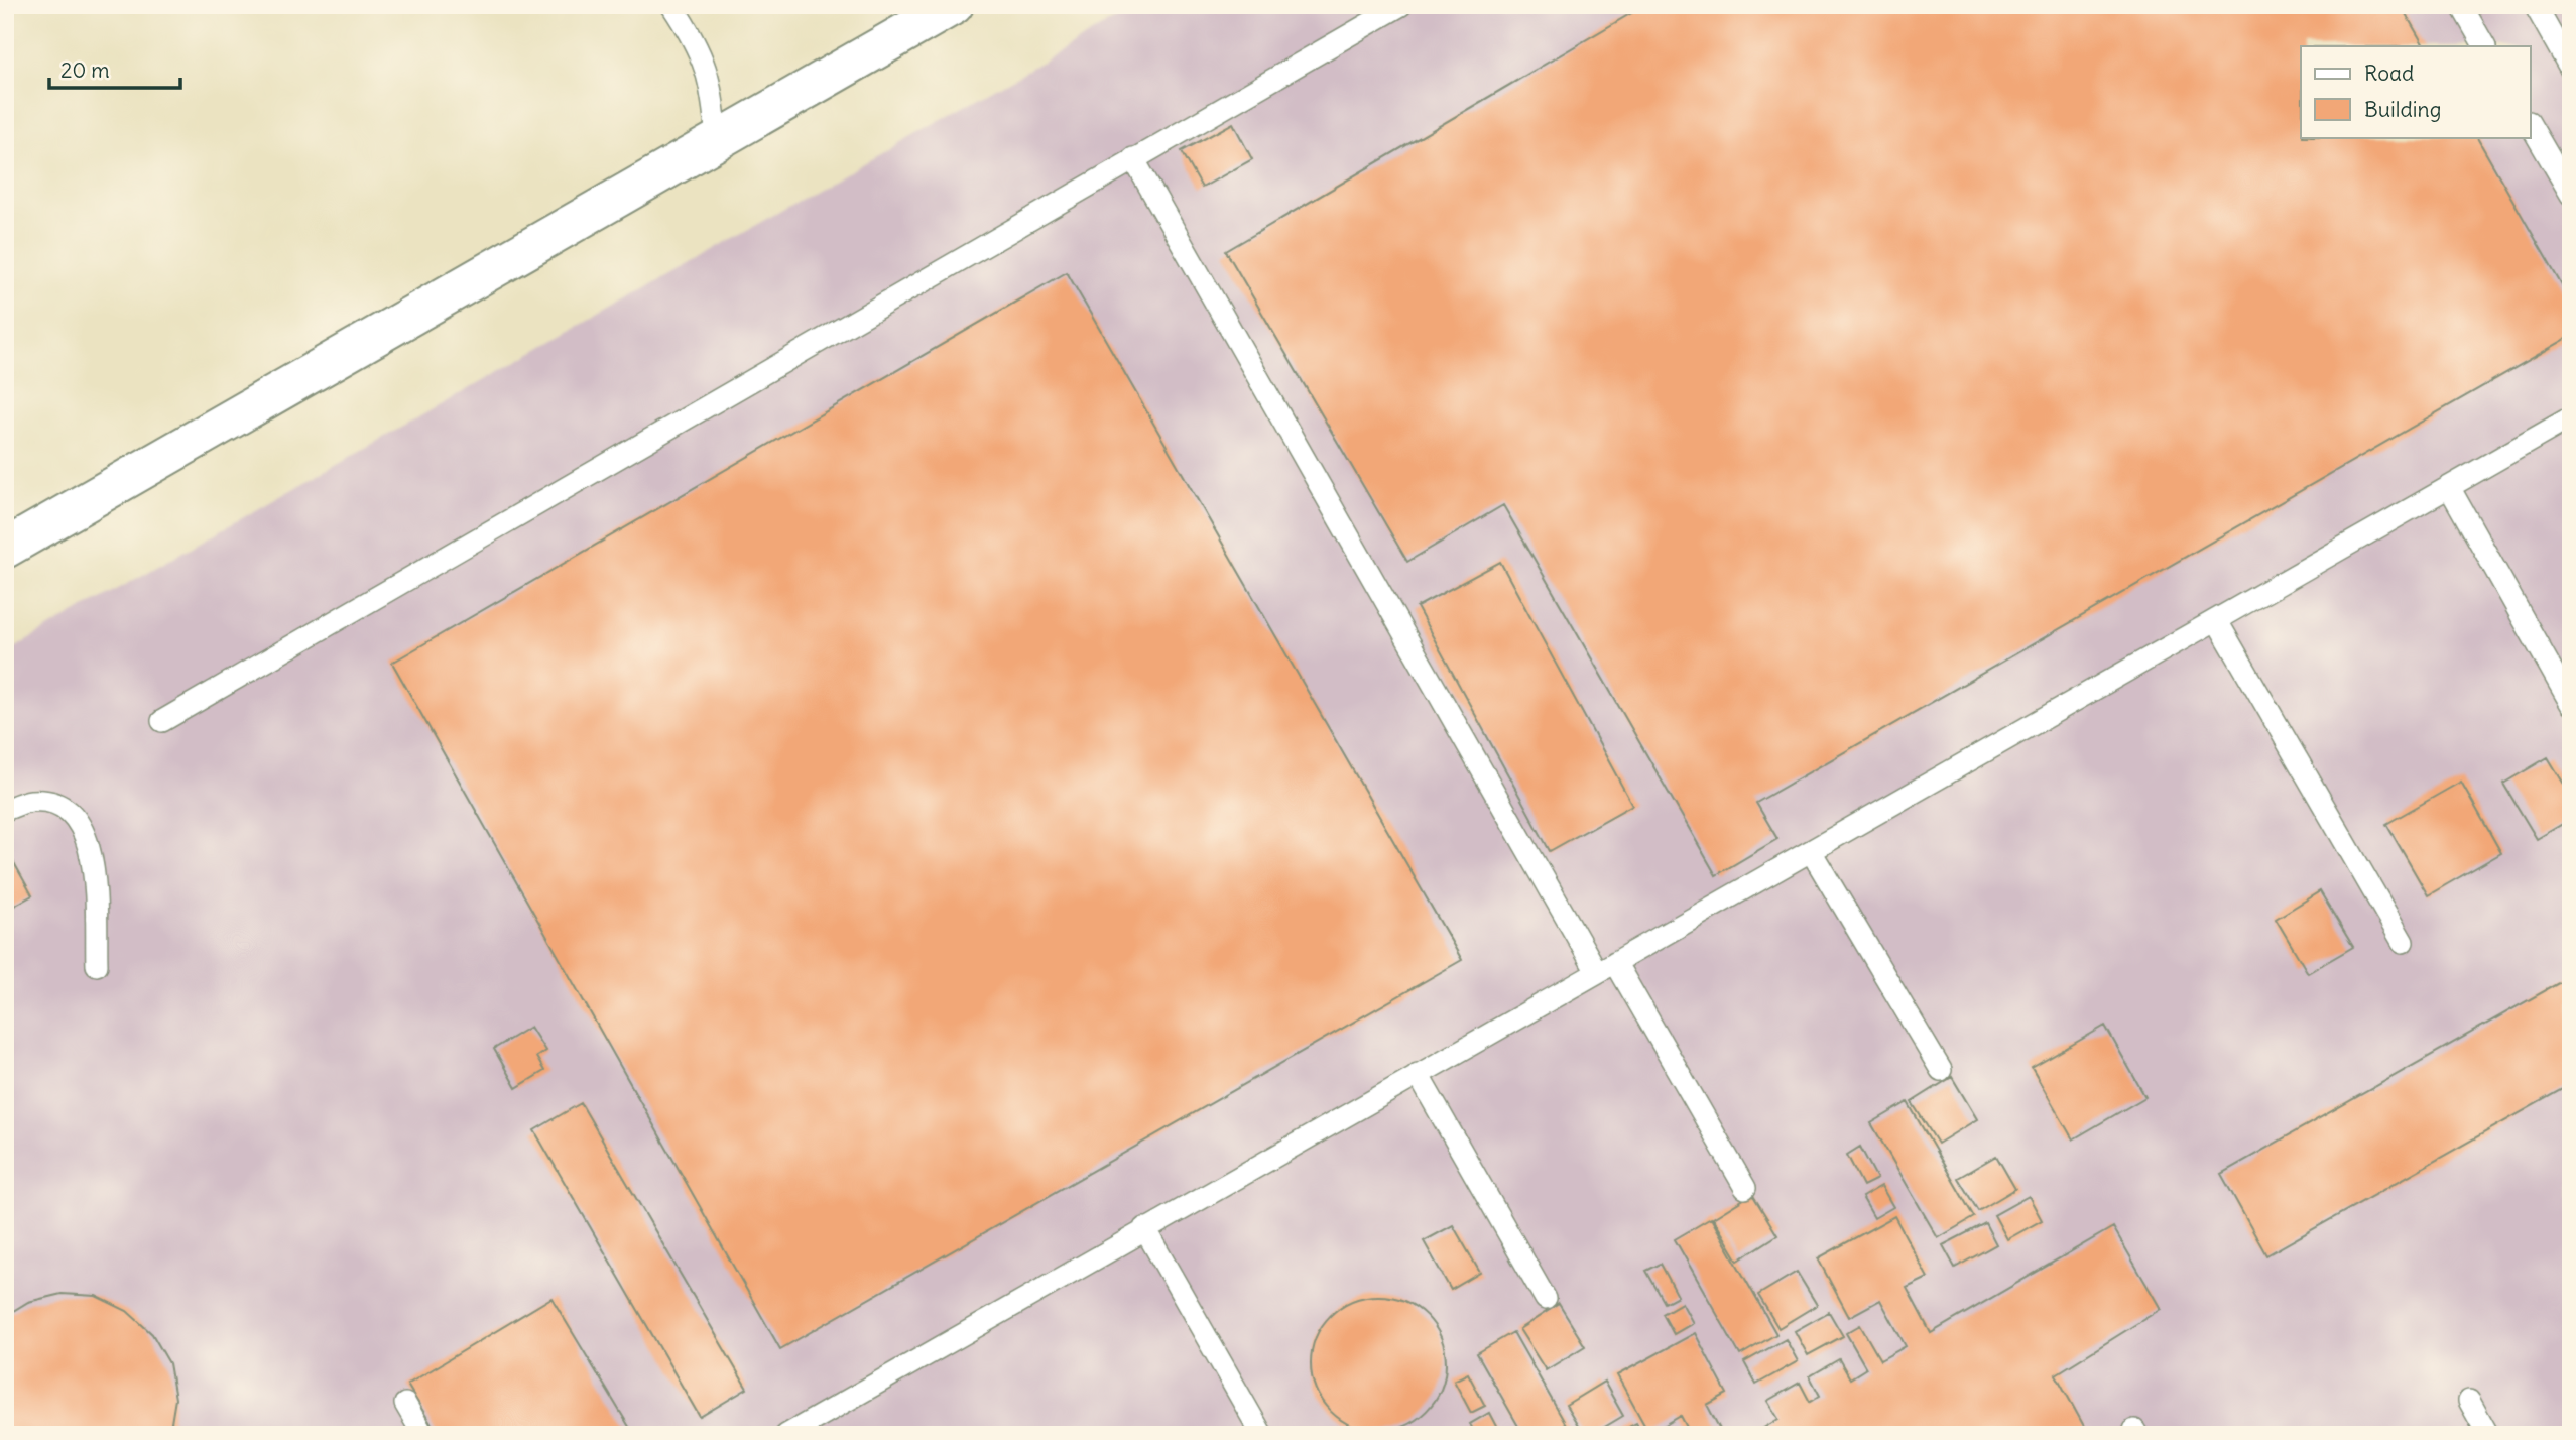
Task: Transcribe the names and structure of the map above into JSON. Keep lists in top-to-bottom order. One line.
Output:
{"legend":["Road","Building"],"scale_bar":"20 m"}
